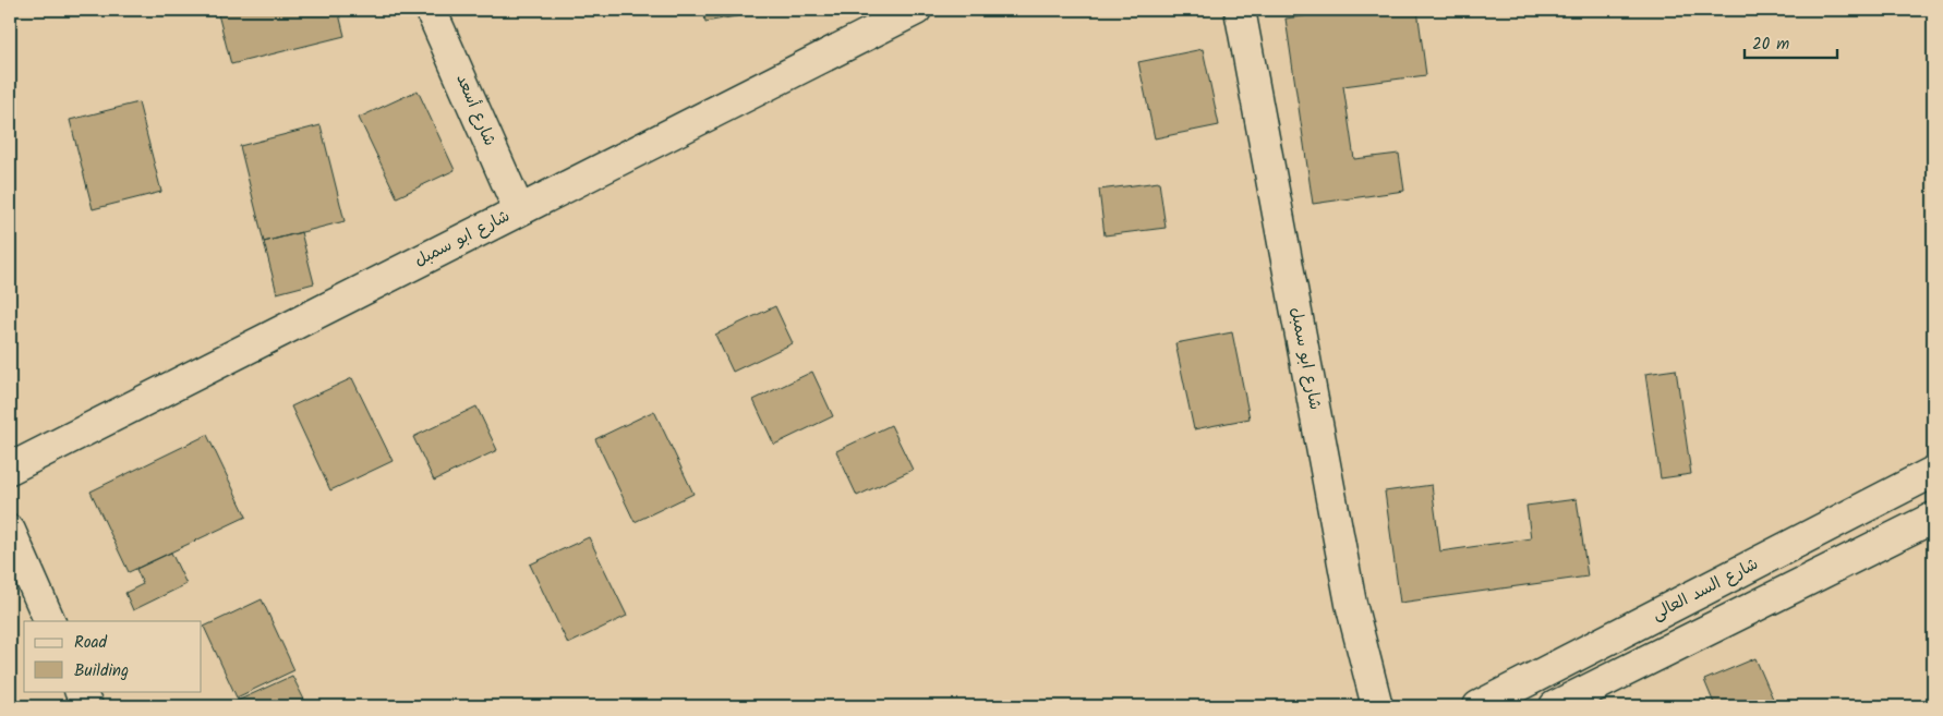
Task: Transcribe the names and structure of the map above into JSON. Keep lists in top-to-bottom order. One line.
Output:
{"streets":{"street":["شارع أسعد","شارع ابو سمبل","شارع السد العالى"]},"crossings":[["شارع أسعد","شارع ابو سمبل"]],"legend":["Road","Building"],"scale_bar":"20 m"}
